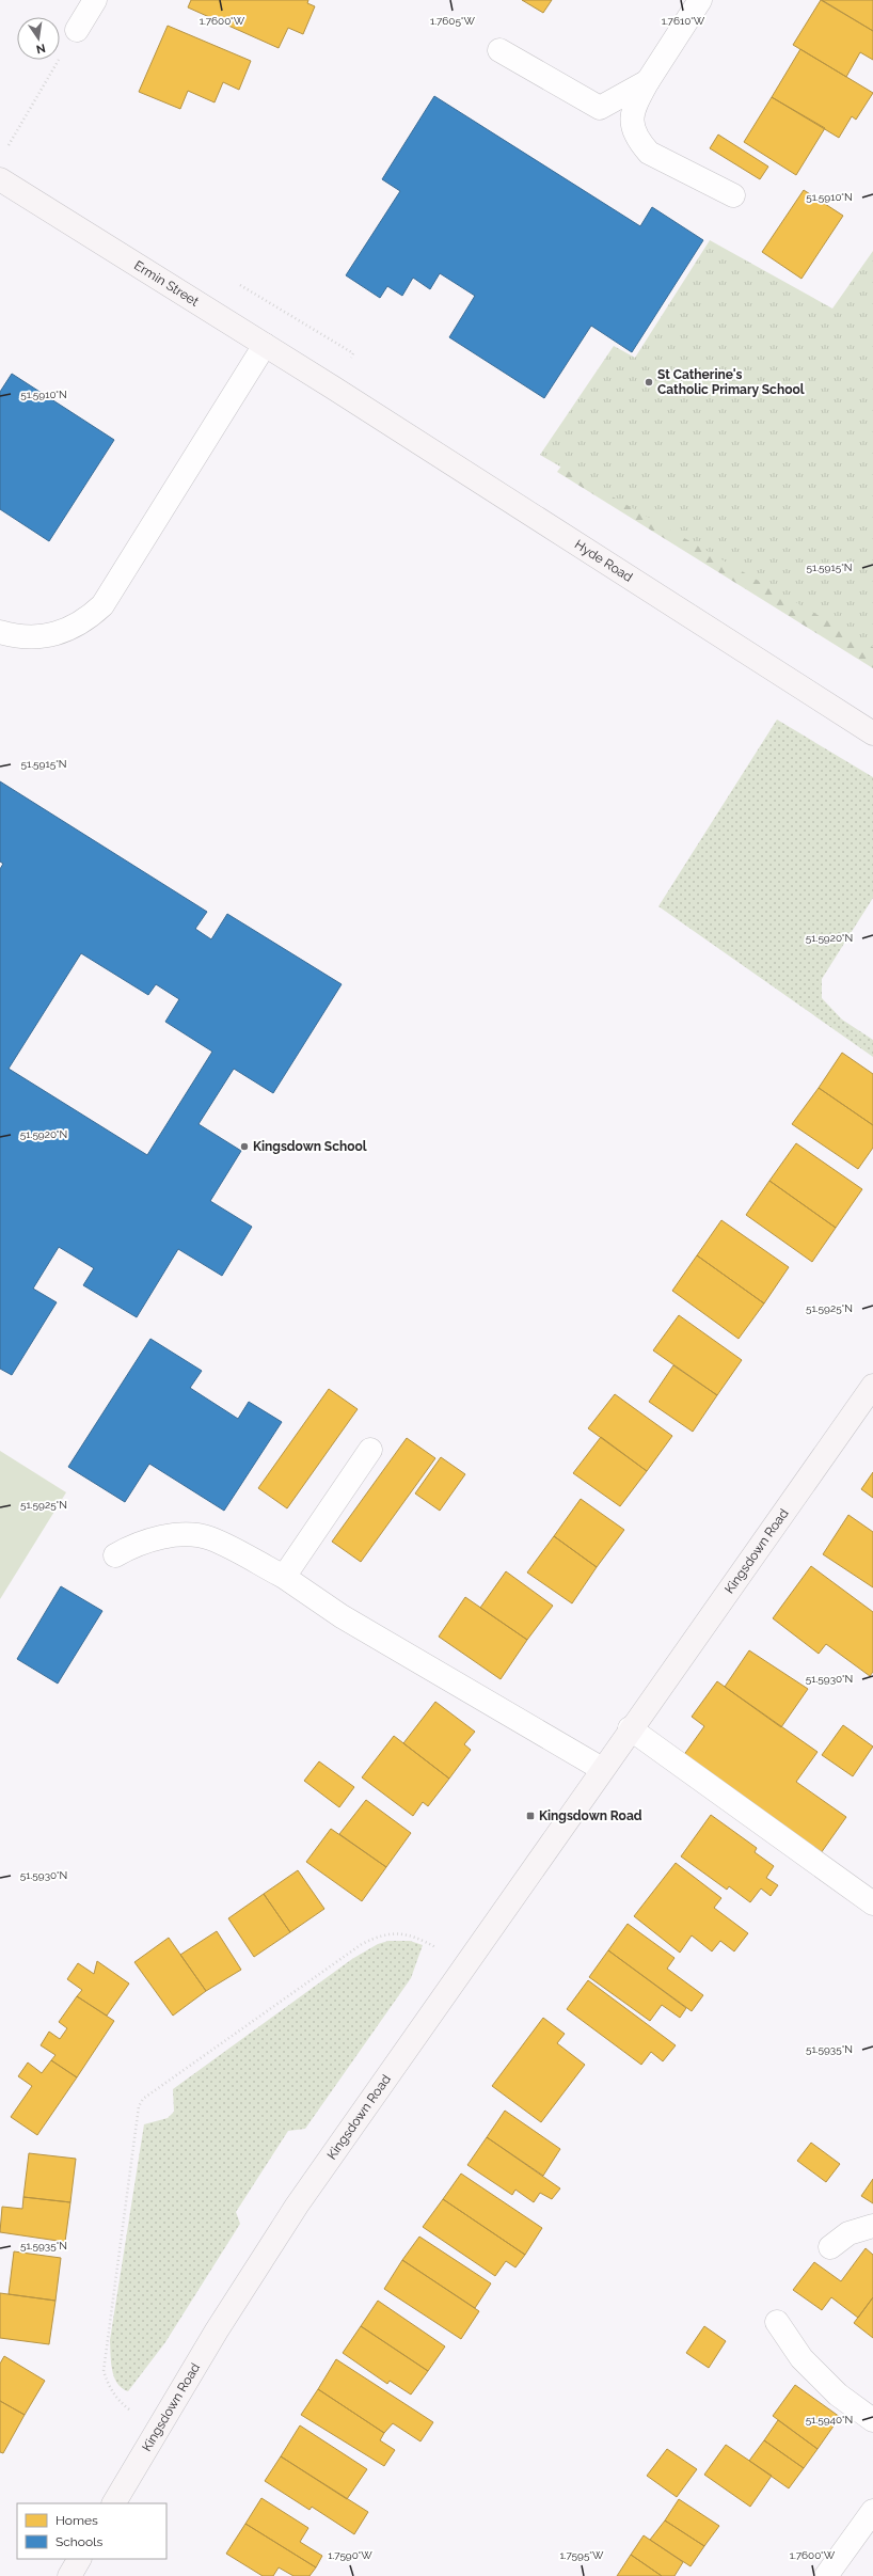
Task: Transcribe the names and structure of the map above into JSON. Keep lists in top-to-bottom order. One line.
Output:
{"streets":{"main road":["Ermin Street","Hyde Road","Kingsdown Road"]},"crossings":[["Ermin Street","Hyde Road"]],"places":{"other":["St Catherine's Catholic Primary School","Kingsdown School"],"transit":["Kingsdown Road"]},"legend":["Homes","Schools"],"north":"bottom","coordinates":["1.7600°W","1.7605°W","1.7610°W","51.5910°N","51.5915°N","51.5920°N","51.5925°N","51.5930°N","51.5935°N","51.5940°N","1.7590°W","1.7595°W"]}
